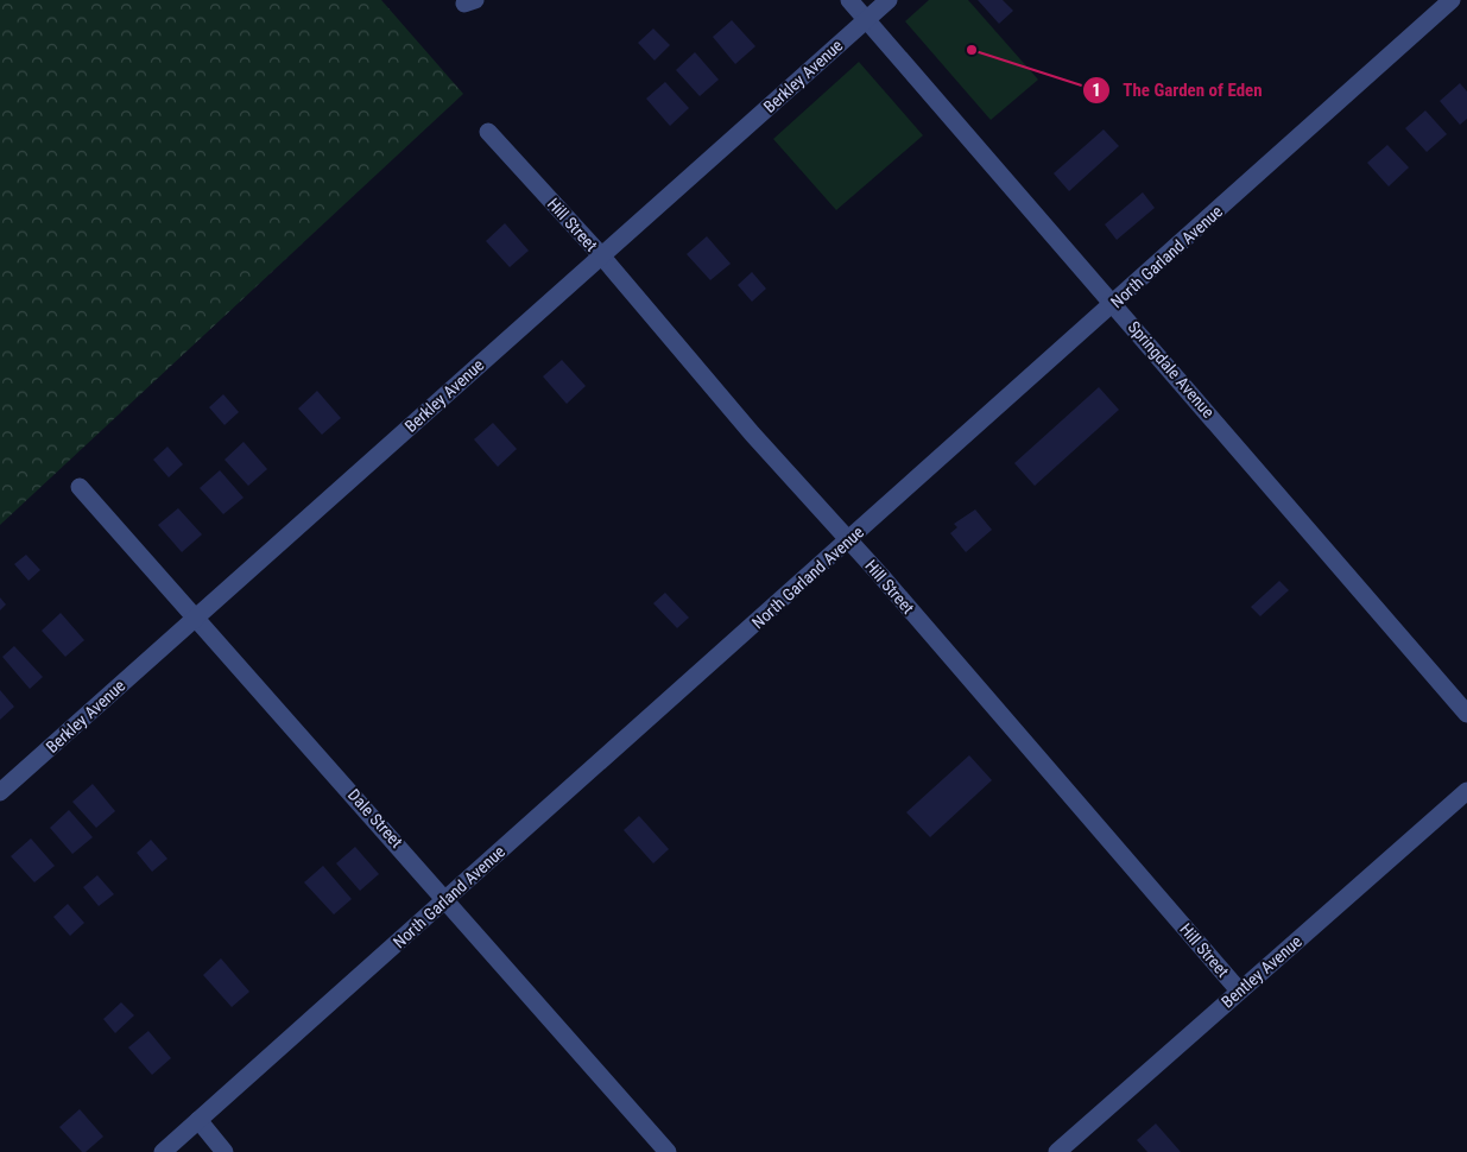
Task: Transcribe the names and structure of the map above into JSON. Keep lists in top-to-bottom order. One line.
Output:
{"streets":{"street":["Berkley Avenue","Hill Street","North Garland Avenue","Springdale Avenue","Dale Street","Bentley Avenue"]},"crossings":[["Berkley Avenue","Hill Street"],["Berkley Avenue","Springdale Avenue"],["Berkley Avenue","Dale Street"],["Hill Street","North Garland Avenue"],["Hill Street","Bentley Avenue"],["North Garland Avenue","Springdale Avenue"],["North Garland Avenue","Dale Street"]],"places":["The Garden of Eden"]}
